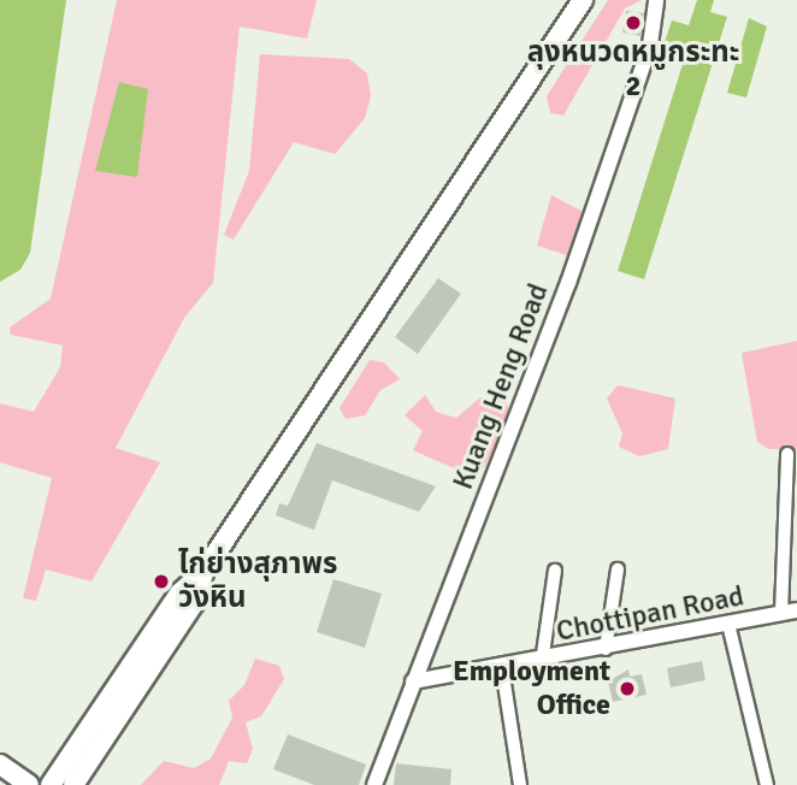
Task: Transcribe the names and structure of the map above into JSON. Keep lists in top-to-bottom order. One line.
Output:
{"streets":{"street":["Kuang Heng Road","Chottipan Road"]},"crossings":[["Kuang Heng Road","Chottipan Road"]],"places":["ลุงหนวดหมูกระทะ 2","ไก่ย่างสุภาพร วังหิน","Employment Office"]}
